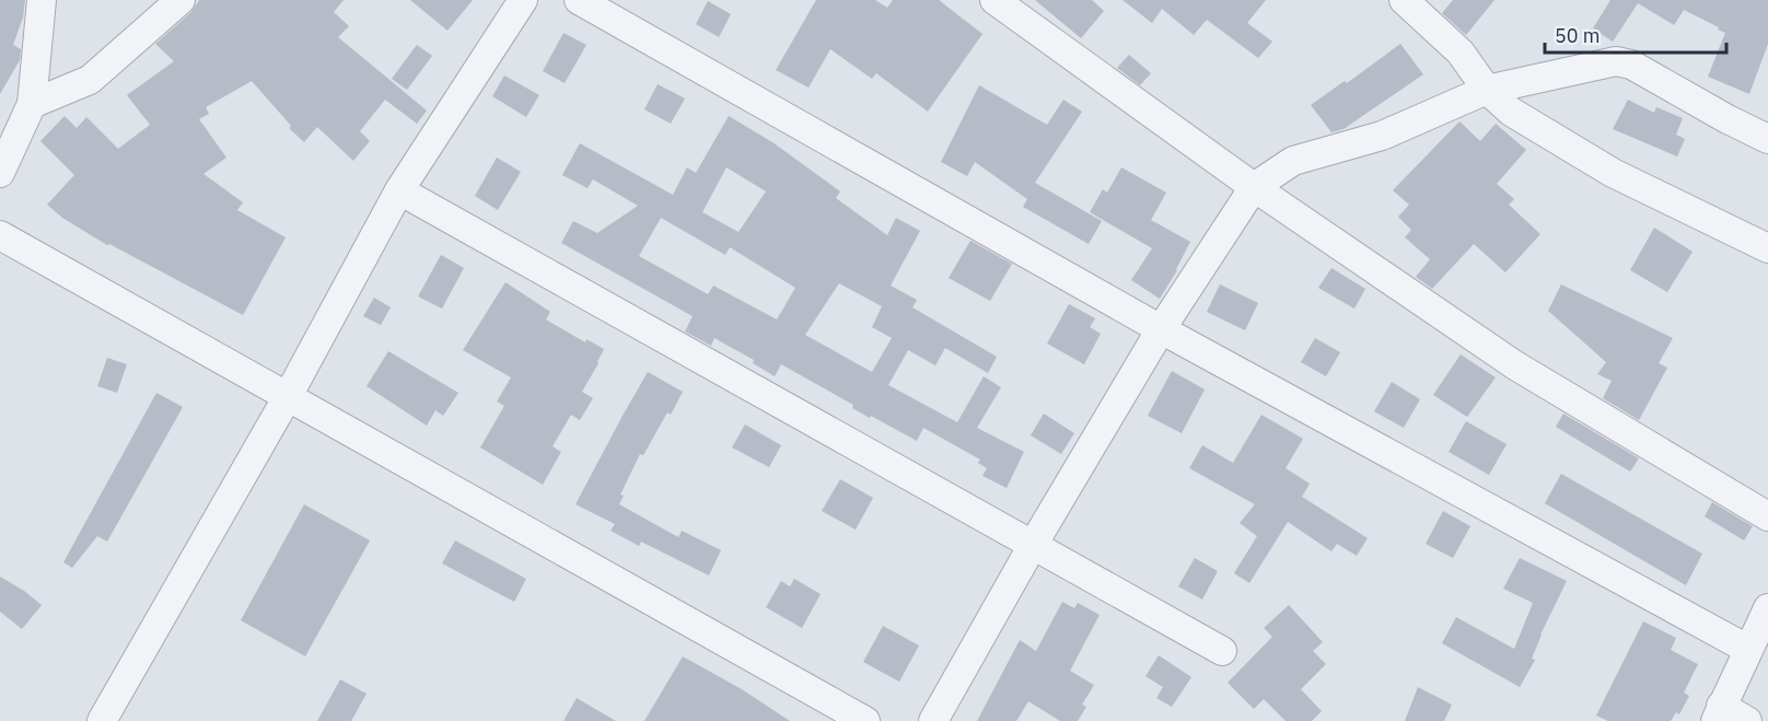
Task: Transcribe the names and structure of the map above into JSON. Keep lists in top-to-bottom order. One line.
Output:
{"scale_bar":"50 m"}
